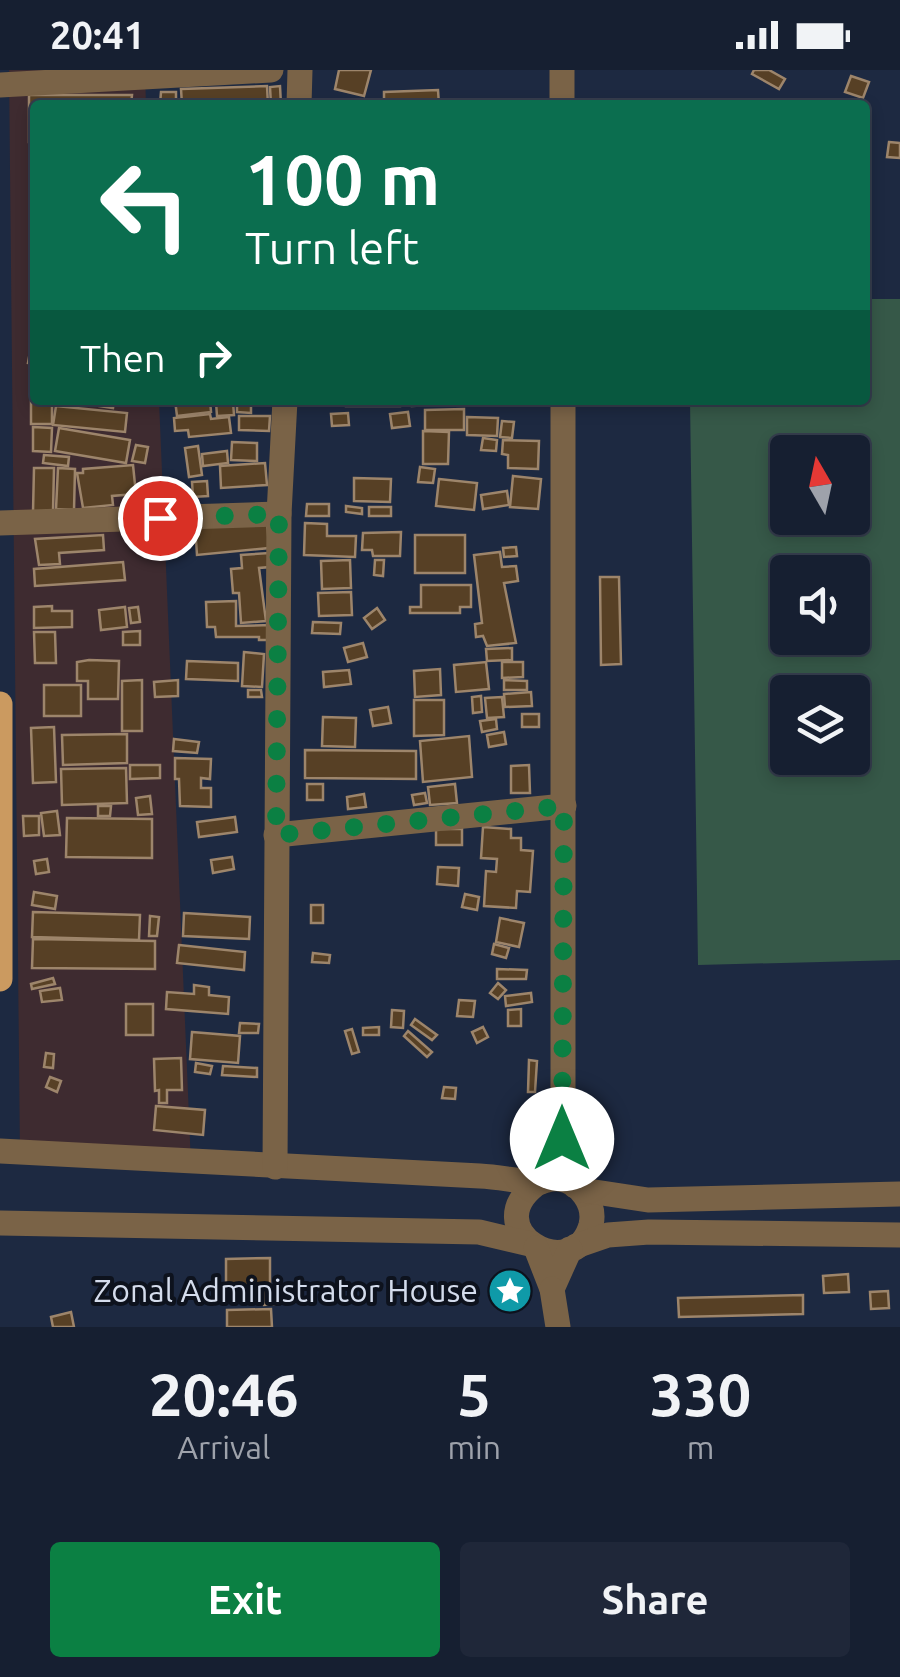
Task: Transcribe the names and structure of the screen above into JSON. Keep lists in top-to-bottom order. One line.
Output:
{"places":{"place":["Zonal Administrator House"]},"north":"top","page":{"status":"20:41","turn":["100 m","Turn left"],"then":"Then","eta":["20:46","Arrival","5","min","330","m"],"buttons":["Exit","Share"]}}
